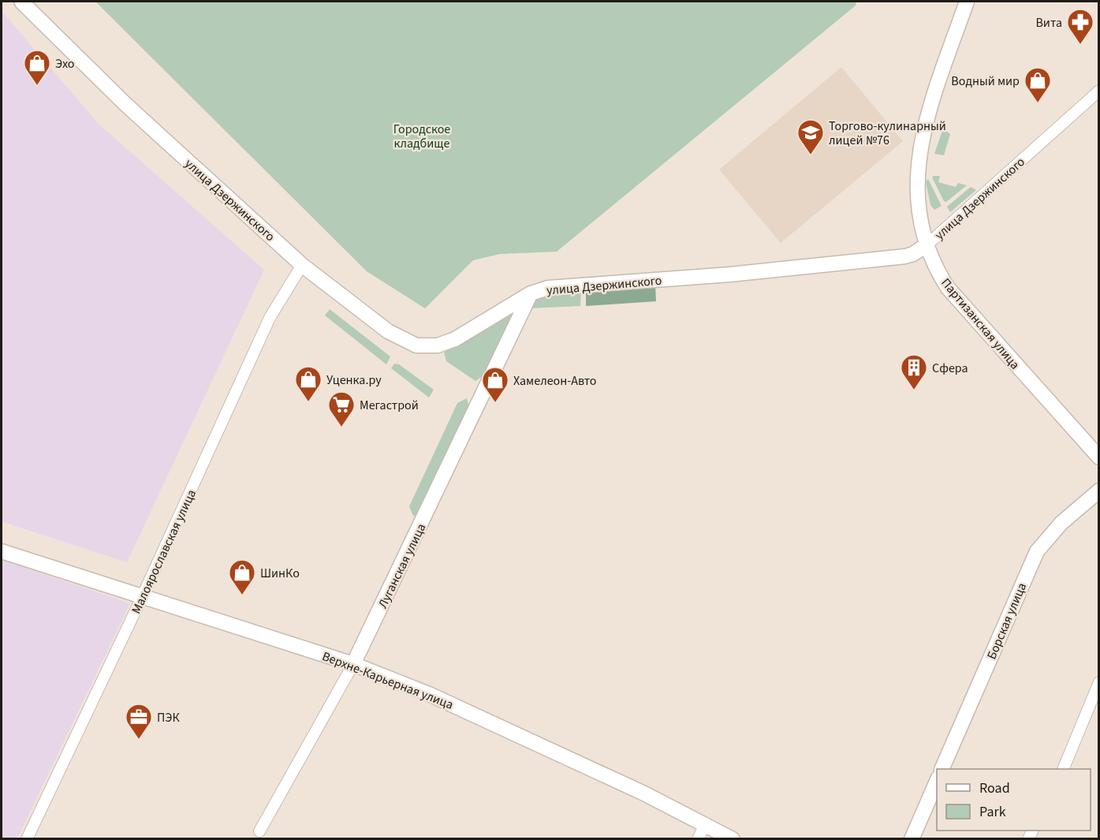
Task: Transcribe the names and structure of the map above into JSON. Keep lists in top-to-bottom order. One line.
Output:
{"streets":{"street":["улица Дзержинского","Партизанская улица","Малоярославская улица","Луганская улица","Борская улица","Верхне-Карьерная улица"]},"crossings":[["улица Дзержинского","Партизанская улица"],["улица Дзержинского","Малоярославская улица"],["улица Дзержинского","Луганская улица"],["Малоярославская улица","Верхне-Карьерная улица"],["Луганская улица","Верхне-Карьерная улица"]],"parks":["Городское кладбище"],"places":{"pharmacy":["Вита"],"shop":["Эхо","Водный мир","Уценка.ру","Хамелеон-Авто","ШинКо"],"school or university":["Торгово-кулинарный лицей №76"],"building":["Сфера"],"supermarket":["Мегастрой"],"office":["ПЭК"]},"legend":["Road","Park"]}
